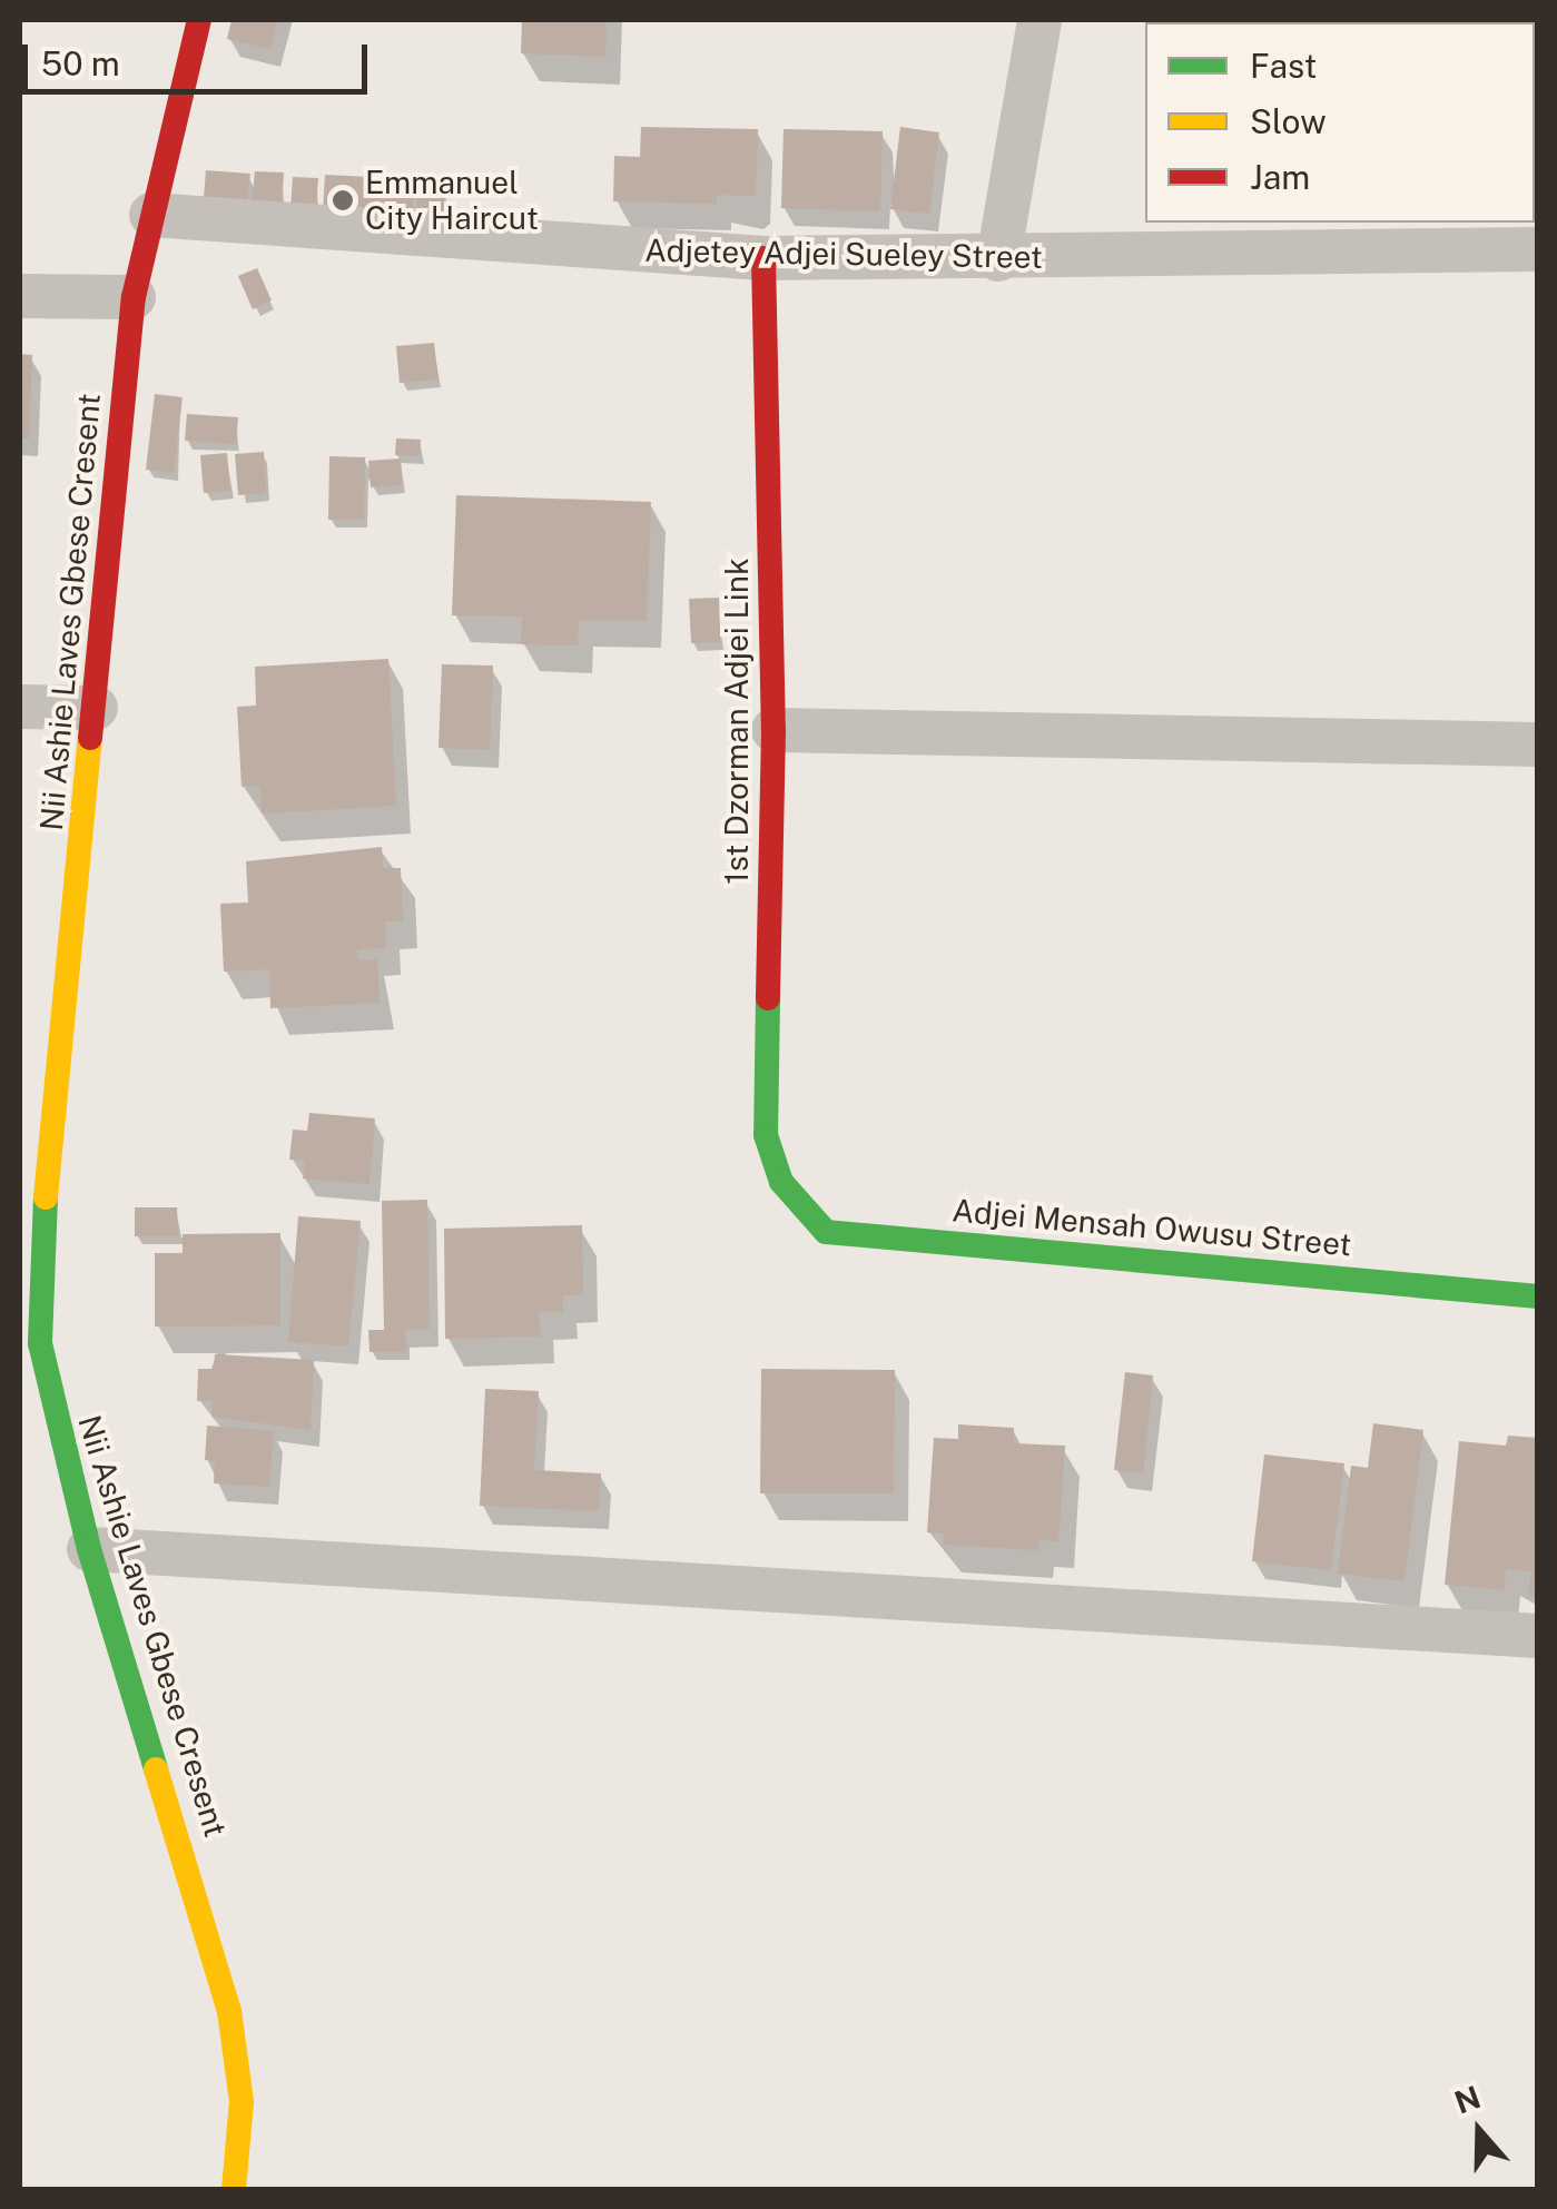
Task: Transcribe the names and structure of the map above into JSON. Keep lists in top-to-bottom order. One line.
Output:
{"streets":{"street":["Adjetey Adjei Sueley Street","Nii Ashie Laves Gbese Cresent","1st Dzorman Adjei Link","Adjei Mensah Owusu Street"]},"crossings":[["Adjetey Adjei Sueley Street","Nii Ashie Laves Gbese Cresent"],["Adjetey Adjei Sueley Street","1st Dzorman Adjei Link"],["1st Dzorman Adjei Link","Adjei Mensah Owusu Street"]],"places":["Emmanuel City Haircut"],"legend":["Fast","Slow","Jam"],"scale_bar":"50 m","north":"top"}
